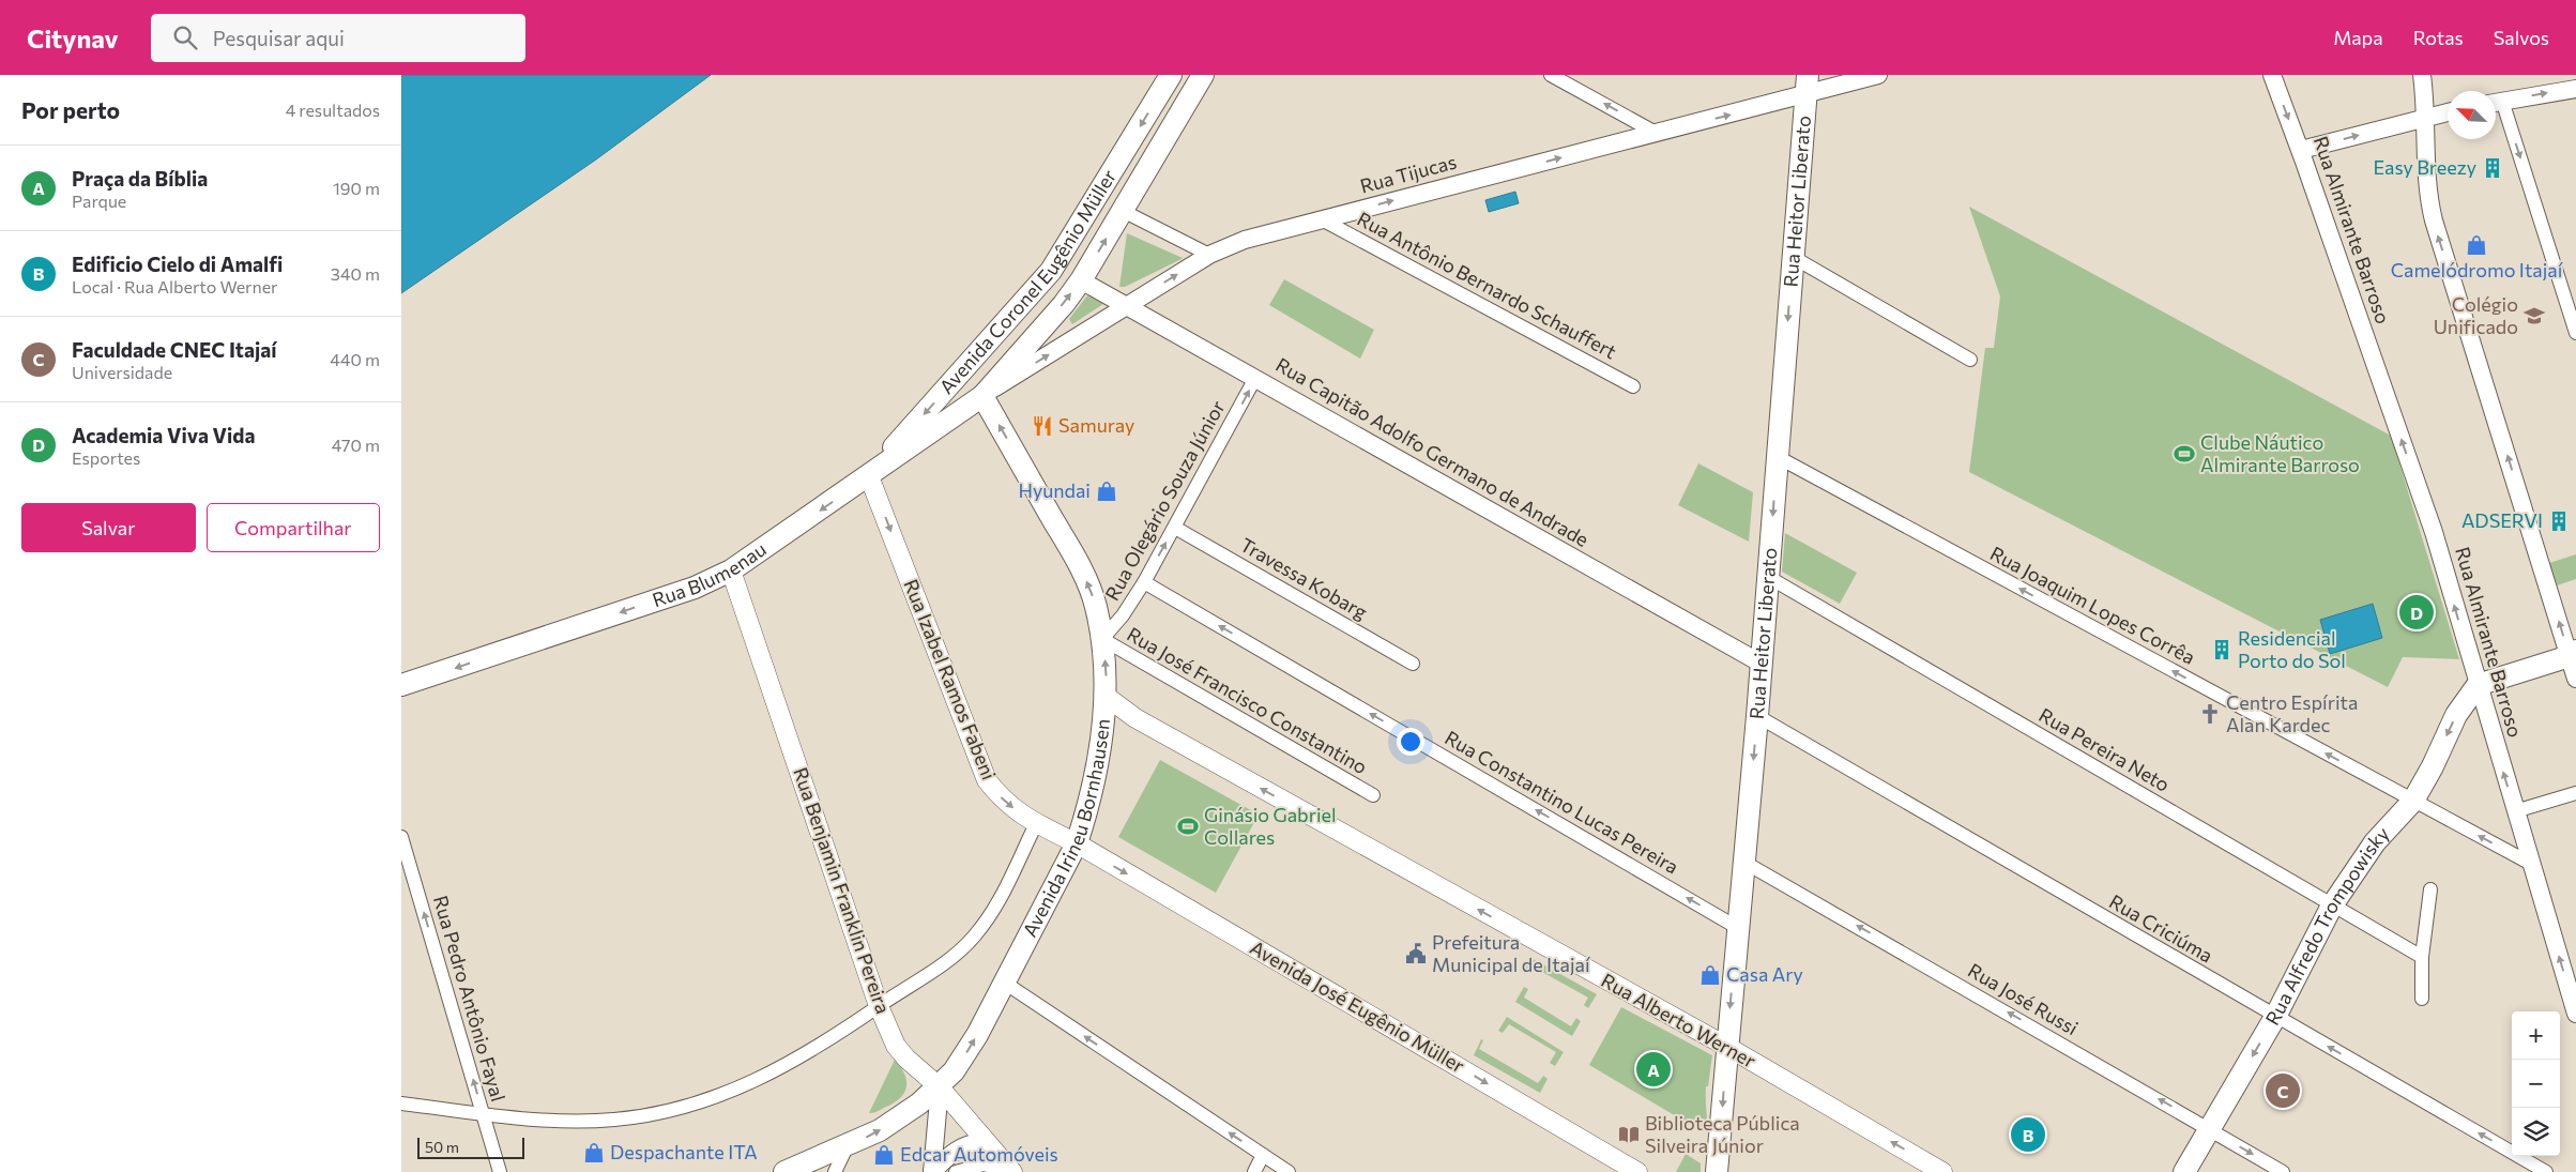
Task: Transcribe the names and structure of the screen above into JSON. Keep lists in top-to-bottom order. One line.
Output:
{"streets":{"main road":["Rua Heitor Liberato","Avenida Coronel Eugênio Müller","Rua Blumenau","Rua Izabel Ramos Fabeni","Avenida Irineu Bornhausen","Rua Benjamin Franklin Pereira","Rua Alfredo Trompowisky","Avenida José Eugênio Müller","Rua Alberto Werner"],"street":["Rua Tijucas","Rua Almirante Barroso","Rua Antônio Bernardo Schauffert","Rua Capitão Adolfo Germano de Andrade","Rua Olegário Souza Júnior","Travessa Kobarg","Rua Joaquim Lopes Corrêa","Rua José Francisco Constantino","Rua Pereira Neto","Rua Constantino Lucas Pereira","Rua Criciúma","Rua Pedro Antônio Fayal","Rua José Russi"]},"crossings":[["Rua Tijucas","Rua Heitor Liberato"],["Rua Tijucas","Avenida Coronel Eugênio Müller"],["Rua Tijucas","Rua Antônio Bernardo Schauffert"],["Rua Tijucas","Rua Capitão Adolfo Germano de Andrade"],["Rua Tijucas","Rua Blumenau"],["Rua Tijucas","Avenida Irineu Bornhausen"],["Rua Heitor Liberato","Rua Capitão Adolfo Germano de Andrade"],["Rua Heitor Liberato","Rua Joaquim Lopes Corrêa"],["Rua Heitor Liberato","Rua Pereira Neto"],["Rua Heitor Liberato","Rua Constantino Lucas Pereira"],["Rua Heitor Liberato","Rua Criciúma"],["Rua Heitor Liberato","Rua José Russi"],["Rua Heitor Liberato","Rua Alberto Werner"],["Rua Almirante Barroso","Rua Joaquim Lopes Corrêa"],["Rua Almirante Barroso","Rua Alfredo Trompowisky"],["Avenida Coronel Eugênio Müller","Rua Capitão Adolfo Germano de Andrade"],["Avenida Coronel Eugênio Müller","Rua Blumenau"],["Avenida Coronel Eugênio Müller","Rua Izabel Ramos Fabeni"],["Avenida Coronel Eugênio Müller","Avenida Irineu Bornhausen"],["Rua Capitão Adolfo Germano de Andrade","Rua Olegário Souza Júnior"],["Rua Olegário Souza Júnior","Travessa Kobarg"],["Rua Olegário Souza Júnior","Rua José Francisco Constantino"],["Rua Olegário Souza Júnior","Rua Constantino Lucas Pereira"],["Rua Olegário Souza Júnior","Avenida Irineu Bornhausen"],["Rua Blumenau","Rua Izabel Ramos Fabeni"],["Rua Blumenau","Avenida Irineu Bornhausen"],["Rua Blumenau","Rua Benjamin Franklin Pereira"],["Rua Joaquim Lopes Corrêa","Rua Alfredo Trompowisky"],["Rua Izabel Ramos Fabeni","Avenida Irineu Bornhausen"],["Rua Izabel Ramos Fabeni","Avenida José Eugênio Müller"],["Rua José Francisco Constantino","Avenida Irineu Bornhausen"],["Rua Pereira Neto","Rua Alfredo Trompowisky"],["Avenida Irineu Bornhausen","Rua Benjamin Franklin Pereira"],["Avenida Irineu Bornhausen","Avenida José Eugênio Müller"],["Avenida Irineu Bornhausen","Rua Alberto Werner"],["Rua Alfredo Trompowisky","Rua Criciúma"],["Rua Alfredo Trompowisky","Rua José Russi"]],"one_way":["Rua Tijucas","Rua Heitor Liberato","Rua Olegário Souza Júnior","Rua Blumenau","Rua Joaquim Lopes Corrêa","Rua Izabel Ramos Fabeni","Rua Constantino Lucas Pereira","Avenida Irineu Bornhausen","Rua Alfredo Trompowisky","Rua Pedro Antônio Fayal","Avenida José Eugênio Müller","Rua Alberto Werner"],"places":{"building":["Easy Breezy","ADSERVI","Residencial Porto do Sol"],"shop":["Camelódromo Itajaí","Hyundai","Casa Ary","Despachante ITA","Edcar Automóveis"],"school or university":["Colégio Unificado"],"restaurant":["Samuray"],"sports":["Clube Náutico Almirante Barroso","Ginásio Gabriel Collares"],"church":["Centro Espírita Alan Kardec"],"public building":["Prefeitura Municipal de Itajaí"],"library":["Biblioteca Pública Silveira Júnior"]},"scale_bar":"50 m","north":"top left","page":{"header":"Citynav","search":"Pesquisar aqui","nav":["Mapa","Rotas","Salvos"],"heading":["Por perto","4 resultados"],"list":[{"mark":"A","name":"Praça da Bíblia","note":"Parque","value":"190 m"},{"mark":"B","name":"Edificio Cielo di Amalfi","note":"Local · Rua Alberto Werner","value":"340 m"},{"mark":"C","name":"Faculdade CNEC Itajaí","note":"Universidade","value":"440 m"},{"mark":"D","name":"Academia Viva Vida","note":"Esportes","value":"470 m"}],"buttons":["Salvar","Compartilhar"],"pins":["D","A","C","B"],"map_buttons":["+","−"],"scale":"50 m"}}
